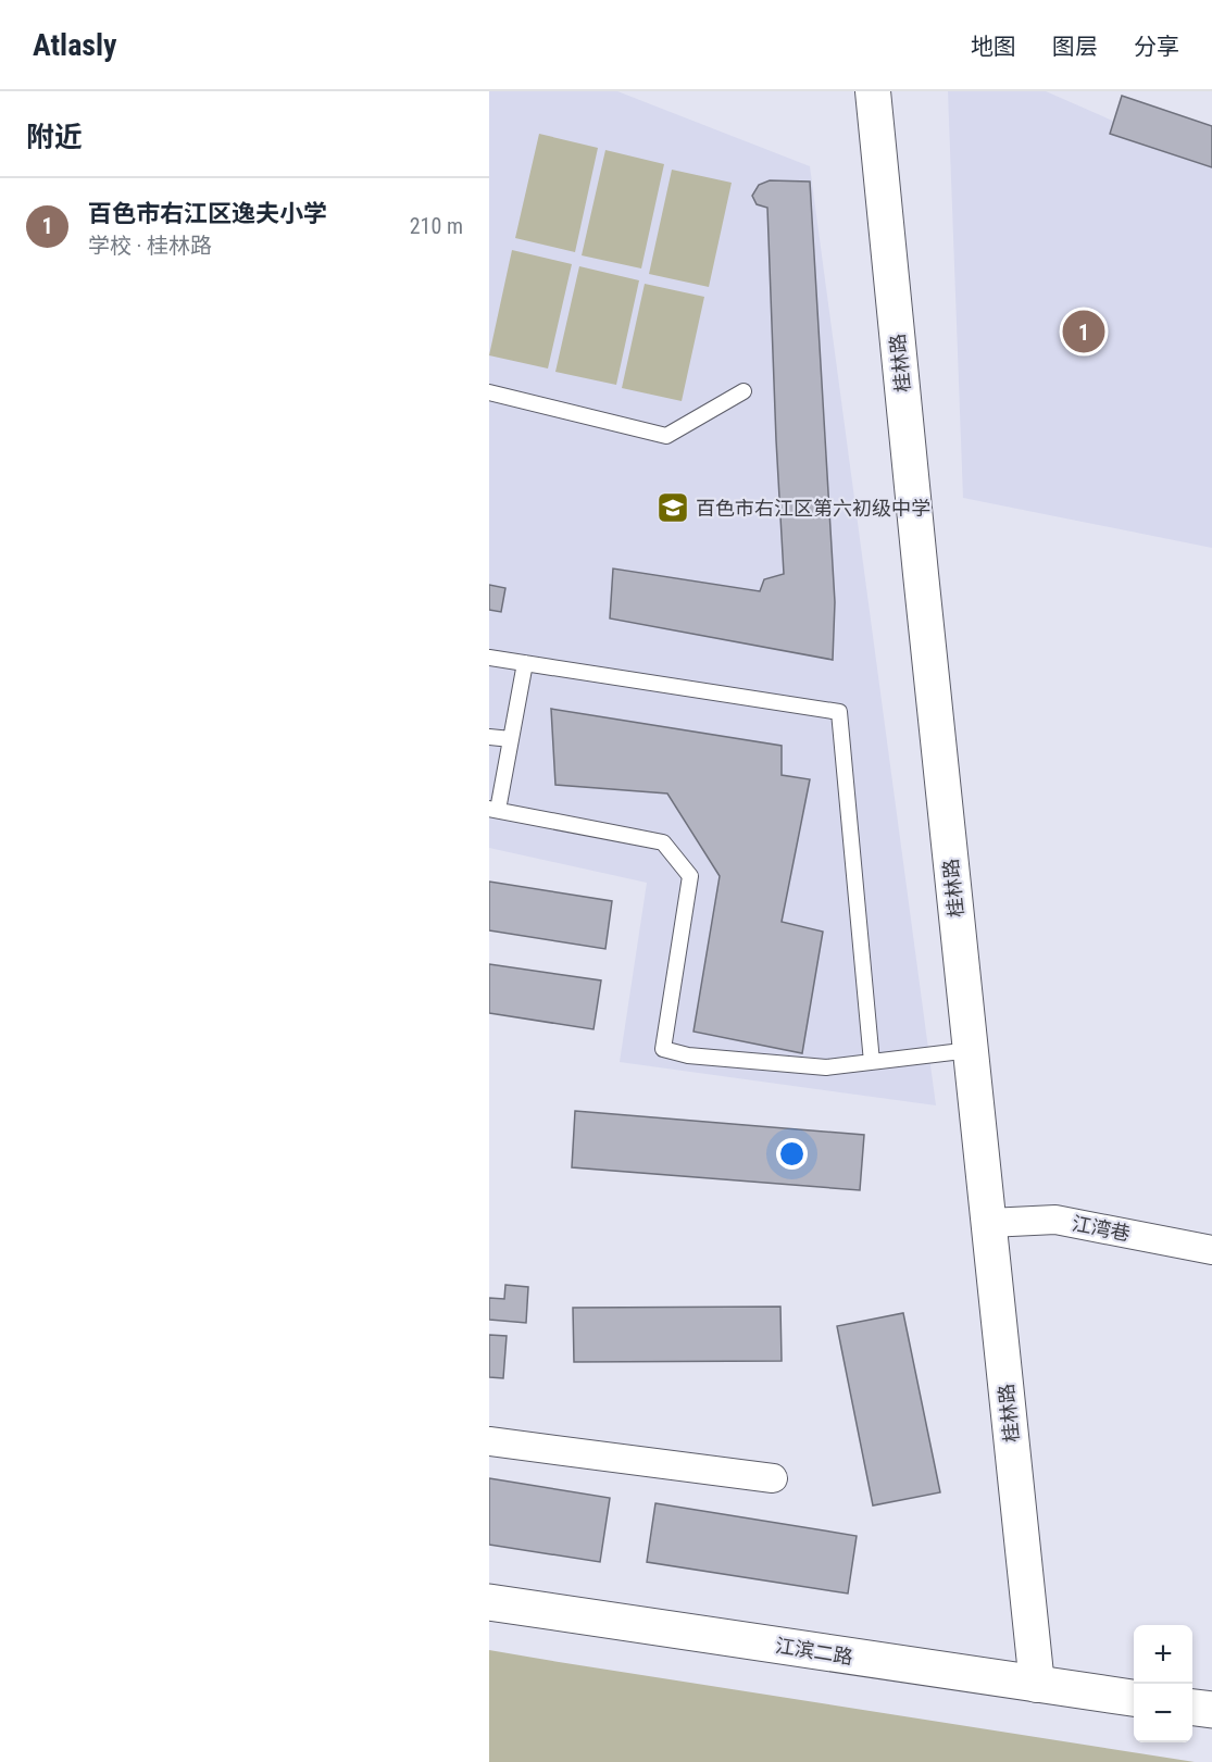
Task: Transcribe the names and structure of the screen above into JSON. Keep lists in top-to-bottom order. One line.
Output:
{"streets":{"main road":["江滨二路"],"street":["桂林路","江湾巷"]},"crossings":[["桂林路","江湾巷"],["桂林路","江滨二路"]],"places":{"school or university":["百色市右江区第六初级中学"]},"page":{"header":"Atlasly","nav":["地图","图层","分享"],"heading":"附近","list":[{"mark":"1","name":"百色市右江区逸夫小学","note":"学校 · 桂林路","value":"210 m"}],"pins":"1","map_buttons":["+","−"]}}
